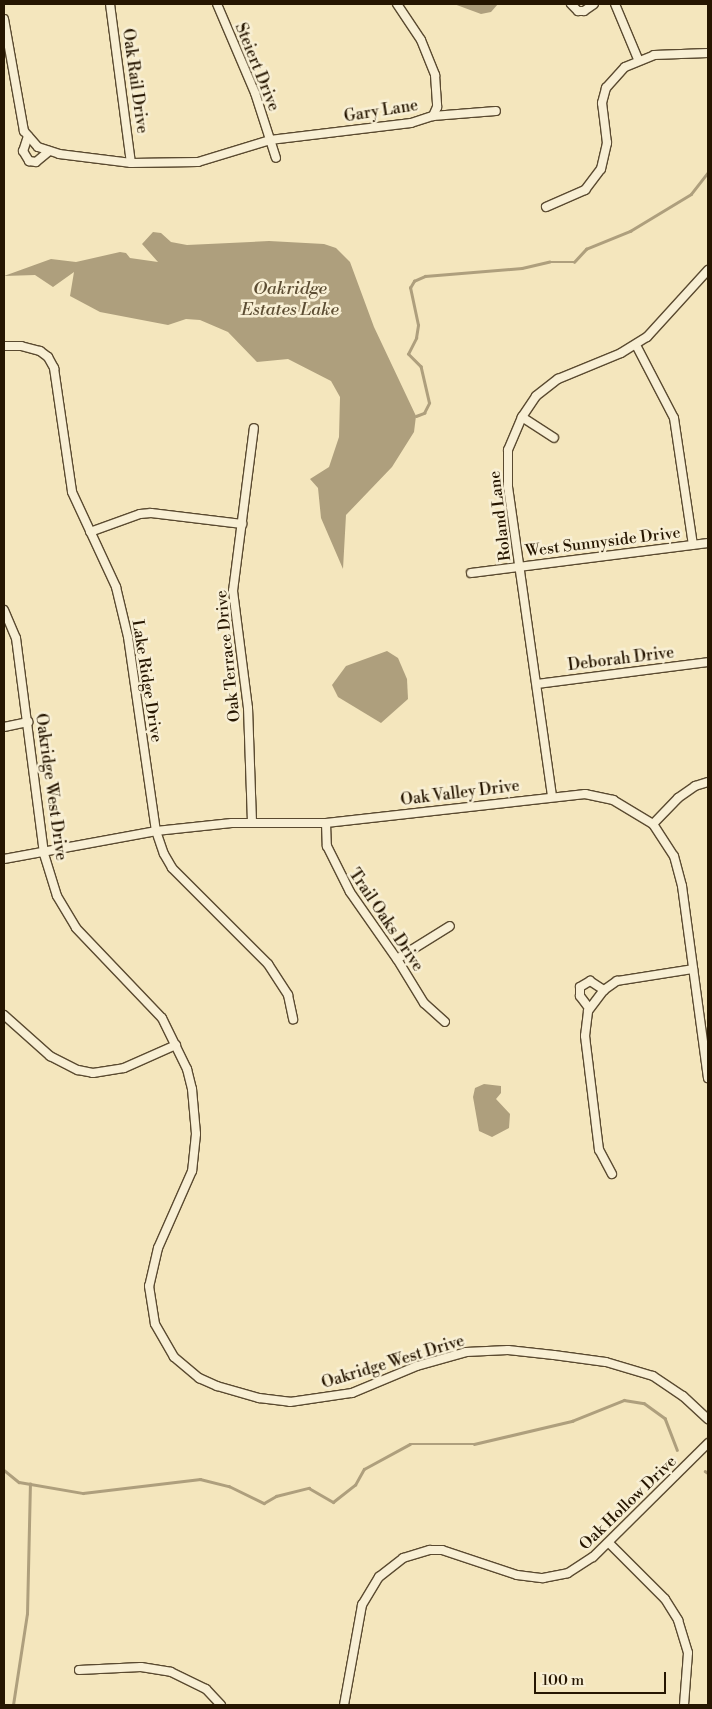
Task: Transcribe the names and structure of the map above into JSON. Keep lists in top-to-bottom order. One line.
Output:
{"streets":{"street":["Steiert Drive","Oak Rail Drive","Gary Lane","Roland Lane","West Sunnyside Drive","Oak Terrace Drive","Deborah Drive","Lake Ridge Drive","Oakridge West Drive","Oak Valley Drive","Trail Oaks Drive","Oak Hollow Drive"]},"crossings":[["Steiert Drive","Gary Lane"],["Oak Rail Drive","Gary Lane"],["Roland Lane","West Sunnyside Drive"],["Roland Lane","Deborah Drive"],["Roland Lane","Oak Valley Drive"],["Oak Terrace Drive","Oak Valley Drive"],["Lake Ridge Drive","Oak Valley Drive"],["Oakridge West Drive","Oak Valley Drive"],["Oak Valley Drive","Trail Oaks Drive"]],"water":["Oakridge Estates Lake"],"scale_bar":"100 m"}
